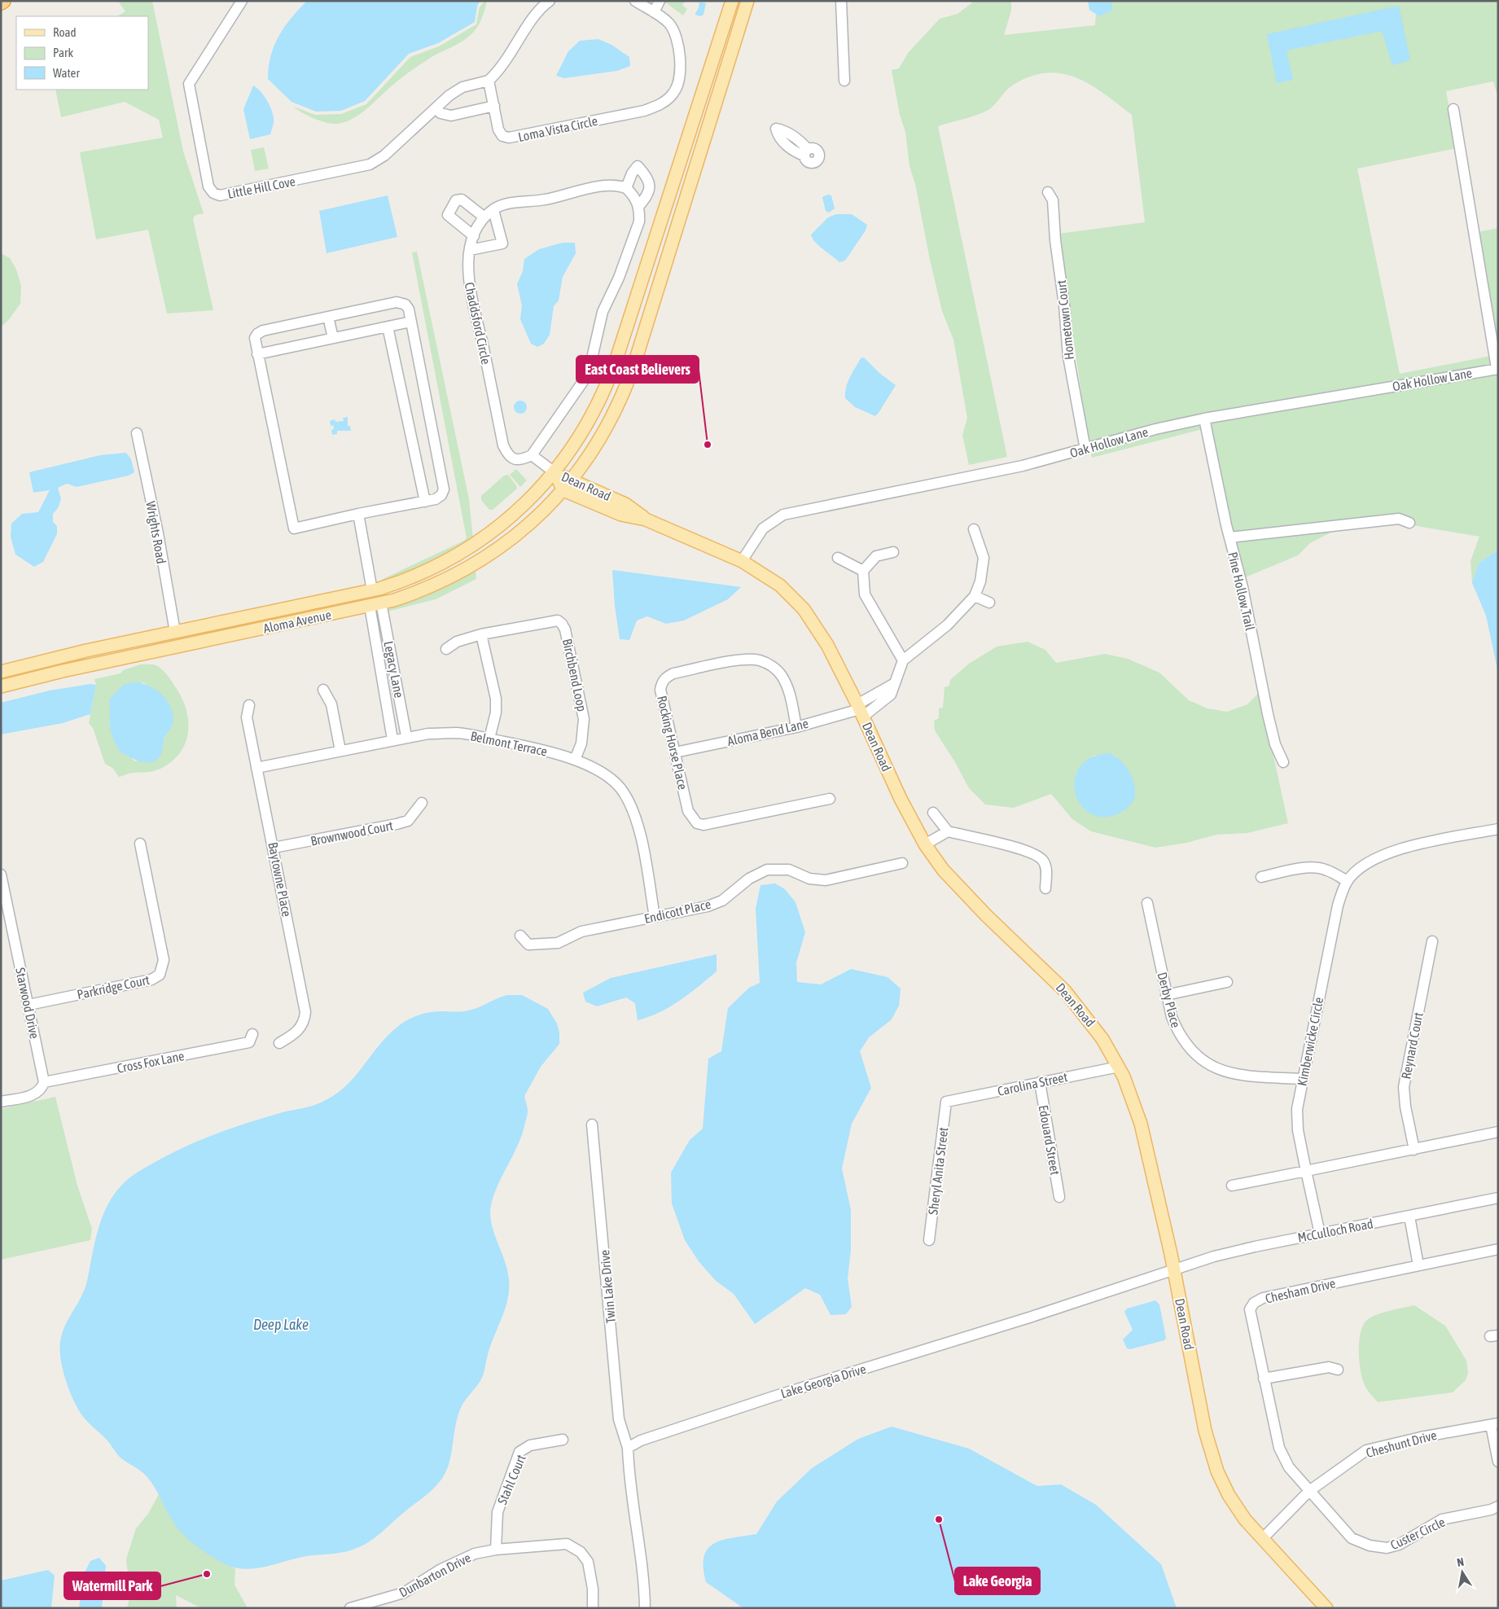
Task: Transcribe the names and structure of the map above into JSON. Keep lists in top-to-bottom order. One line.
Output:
{"streets":{"main road":["Dean Road","Aloma Avenue"],"street":["Loma Vista Circle","Little Hill Cove","Hometown Court","Chaddsford Circle","Oak Hollow Lane","Wrights Road","Pine Hollow Trail","Legacy Lane","Birchbend Loop","Aloma Bend Lane","Rocking Horse Place","Belmont Terrace","Brownwood Court","Baytowne Place","Endicott Place","Parkridge Court","Derby Place","Starwood Drive","Kimberwicke Circle","Reynard Court","Cross Fox Lane","Carolina Street","Edouard Street","Sheryl Anita Street","McCulloch Road","Twin Lake Drive","Chesham Drive","Lake Georgia Drive","Cheshunt Drive","Stahl Court","Custer Circle","Dunbarton Drive"]},"crossings":[["Loma Vista Circle","Little Hill Cove"],["Hometown Court","Oak Hollow Lane"],["Oak Hollow Lane","Dean Road"],["Oak Hollow Lane","Pine Hollow Trail"],["Dean Road","Aloma Avenue"],["Dean Road","Aloma Bend Lane"],["Dean Road","Carolina Street"],["Dean Road","McCulloch Road"],["Dean Road","Lake Georgia Drive"],["Dean Road","Cheshunt Drive"],["Wrights Road","Aloma Avenue"],["Aloma Avenue","Legacy Lane"],["Legacy Lane","Belmont Terrace"],["Birchbend Loop","Belmont Terrace"],["Aloma Bend Lane","Rocking Horse Place"],["Belmont Terrace","Baytowne Place"],["Belmont Terrace","Endicott Place"],["Brownwood Court","Baytowne Place"],["Parkridge Court","Starwood Drive"],["Derby Place","Kimberwicke Circle"],["Starwood Drive","Cross Fox Lane"],["Kimberwicke Circle","McCulloch Road"],["Carolina Street","Edouard Street"],["Carolina Street","Sheryl Anita Street"],["McCulloch Road","Lake Georgia Drive"],["Twin Lake Drive","Lake Georgia Drive"],["Chesham Drive","Cheshunt Drive"],["Chesham Drive","Custer Circle"],["Cheshunt Drive","Custer Circle"],["Stahl Court","Dunbarton Drive"]],"water":["Deep Lake"],"places":["East Coast Believers","Lake Georgia","Watermill Park"],"legend":["Road","Park","Water"],"north":"top"}
